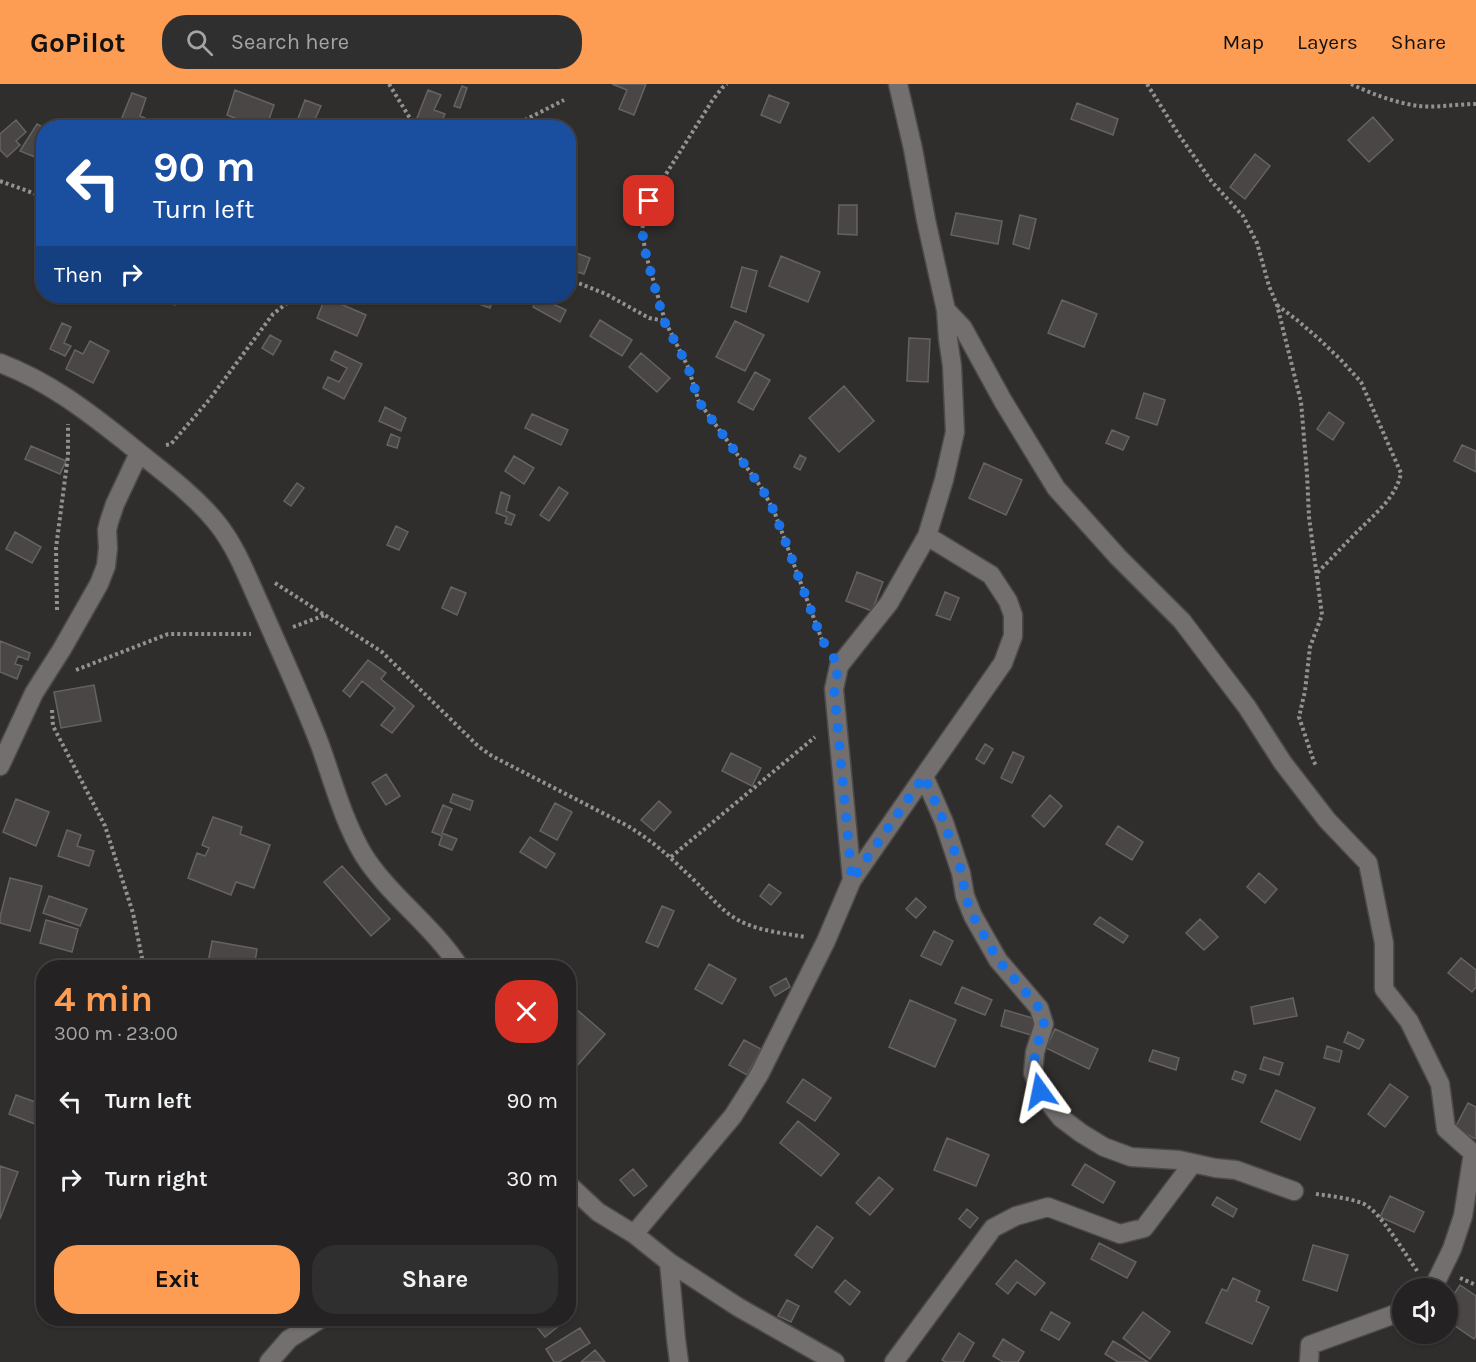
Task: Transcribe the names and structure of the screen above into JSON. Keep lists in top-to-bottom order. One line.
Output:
{"page":{"header":"GoPilot","search":"Search here","nav":["Map","Layers","Share"],"turn":["90 m","Turn left"],"then":"Then","heading":["4 min","300 m · 23:00"],"list":[{"name":"Turn left","value":"90 m"},{"name":"Turn right","value":"30 m"}],"buttons":["Exit","Share"]}}
